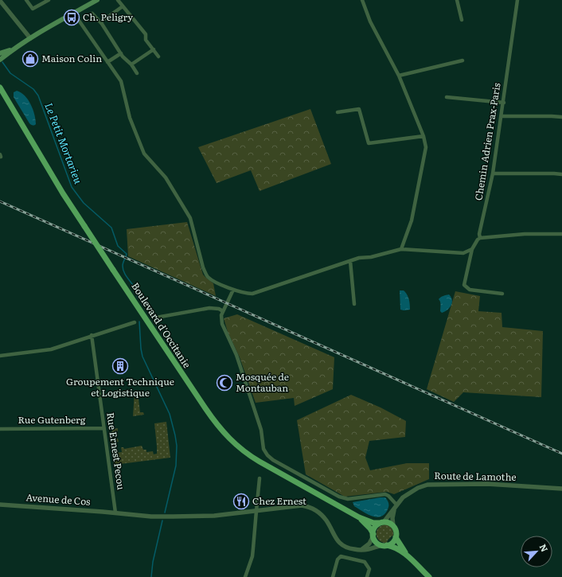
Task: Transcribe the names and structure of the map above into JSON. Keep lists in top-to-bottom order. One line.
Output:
{"streets":{"main road":["Boulevard d'Occitanie"],"street":["Chemin Adrien Prax-Paris","Rue Gutenberg","Rue Ernest Pecou","Route de Lamothe","Avenue de Cos"]},"crossings":[["Boulevard d'Occitanie","Route de Lamothe"],["Rue Gutenberg","Rue Ernest Pecou"],["Rue Ernest Pecou","Avenue de Cos"]],"water":["Le Petit Mortarieu"],"places":{"bus stop":["Ch. Peligry"],"shop":["Maison Colin"],"building":["Groupement Technique et Logistique"],"mosque":["Mosquée de Montauban"],"restaurant":["Chez Ernest"]},"north":"top right"}
